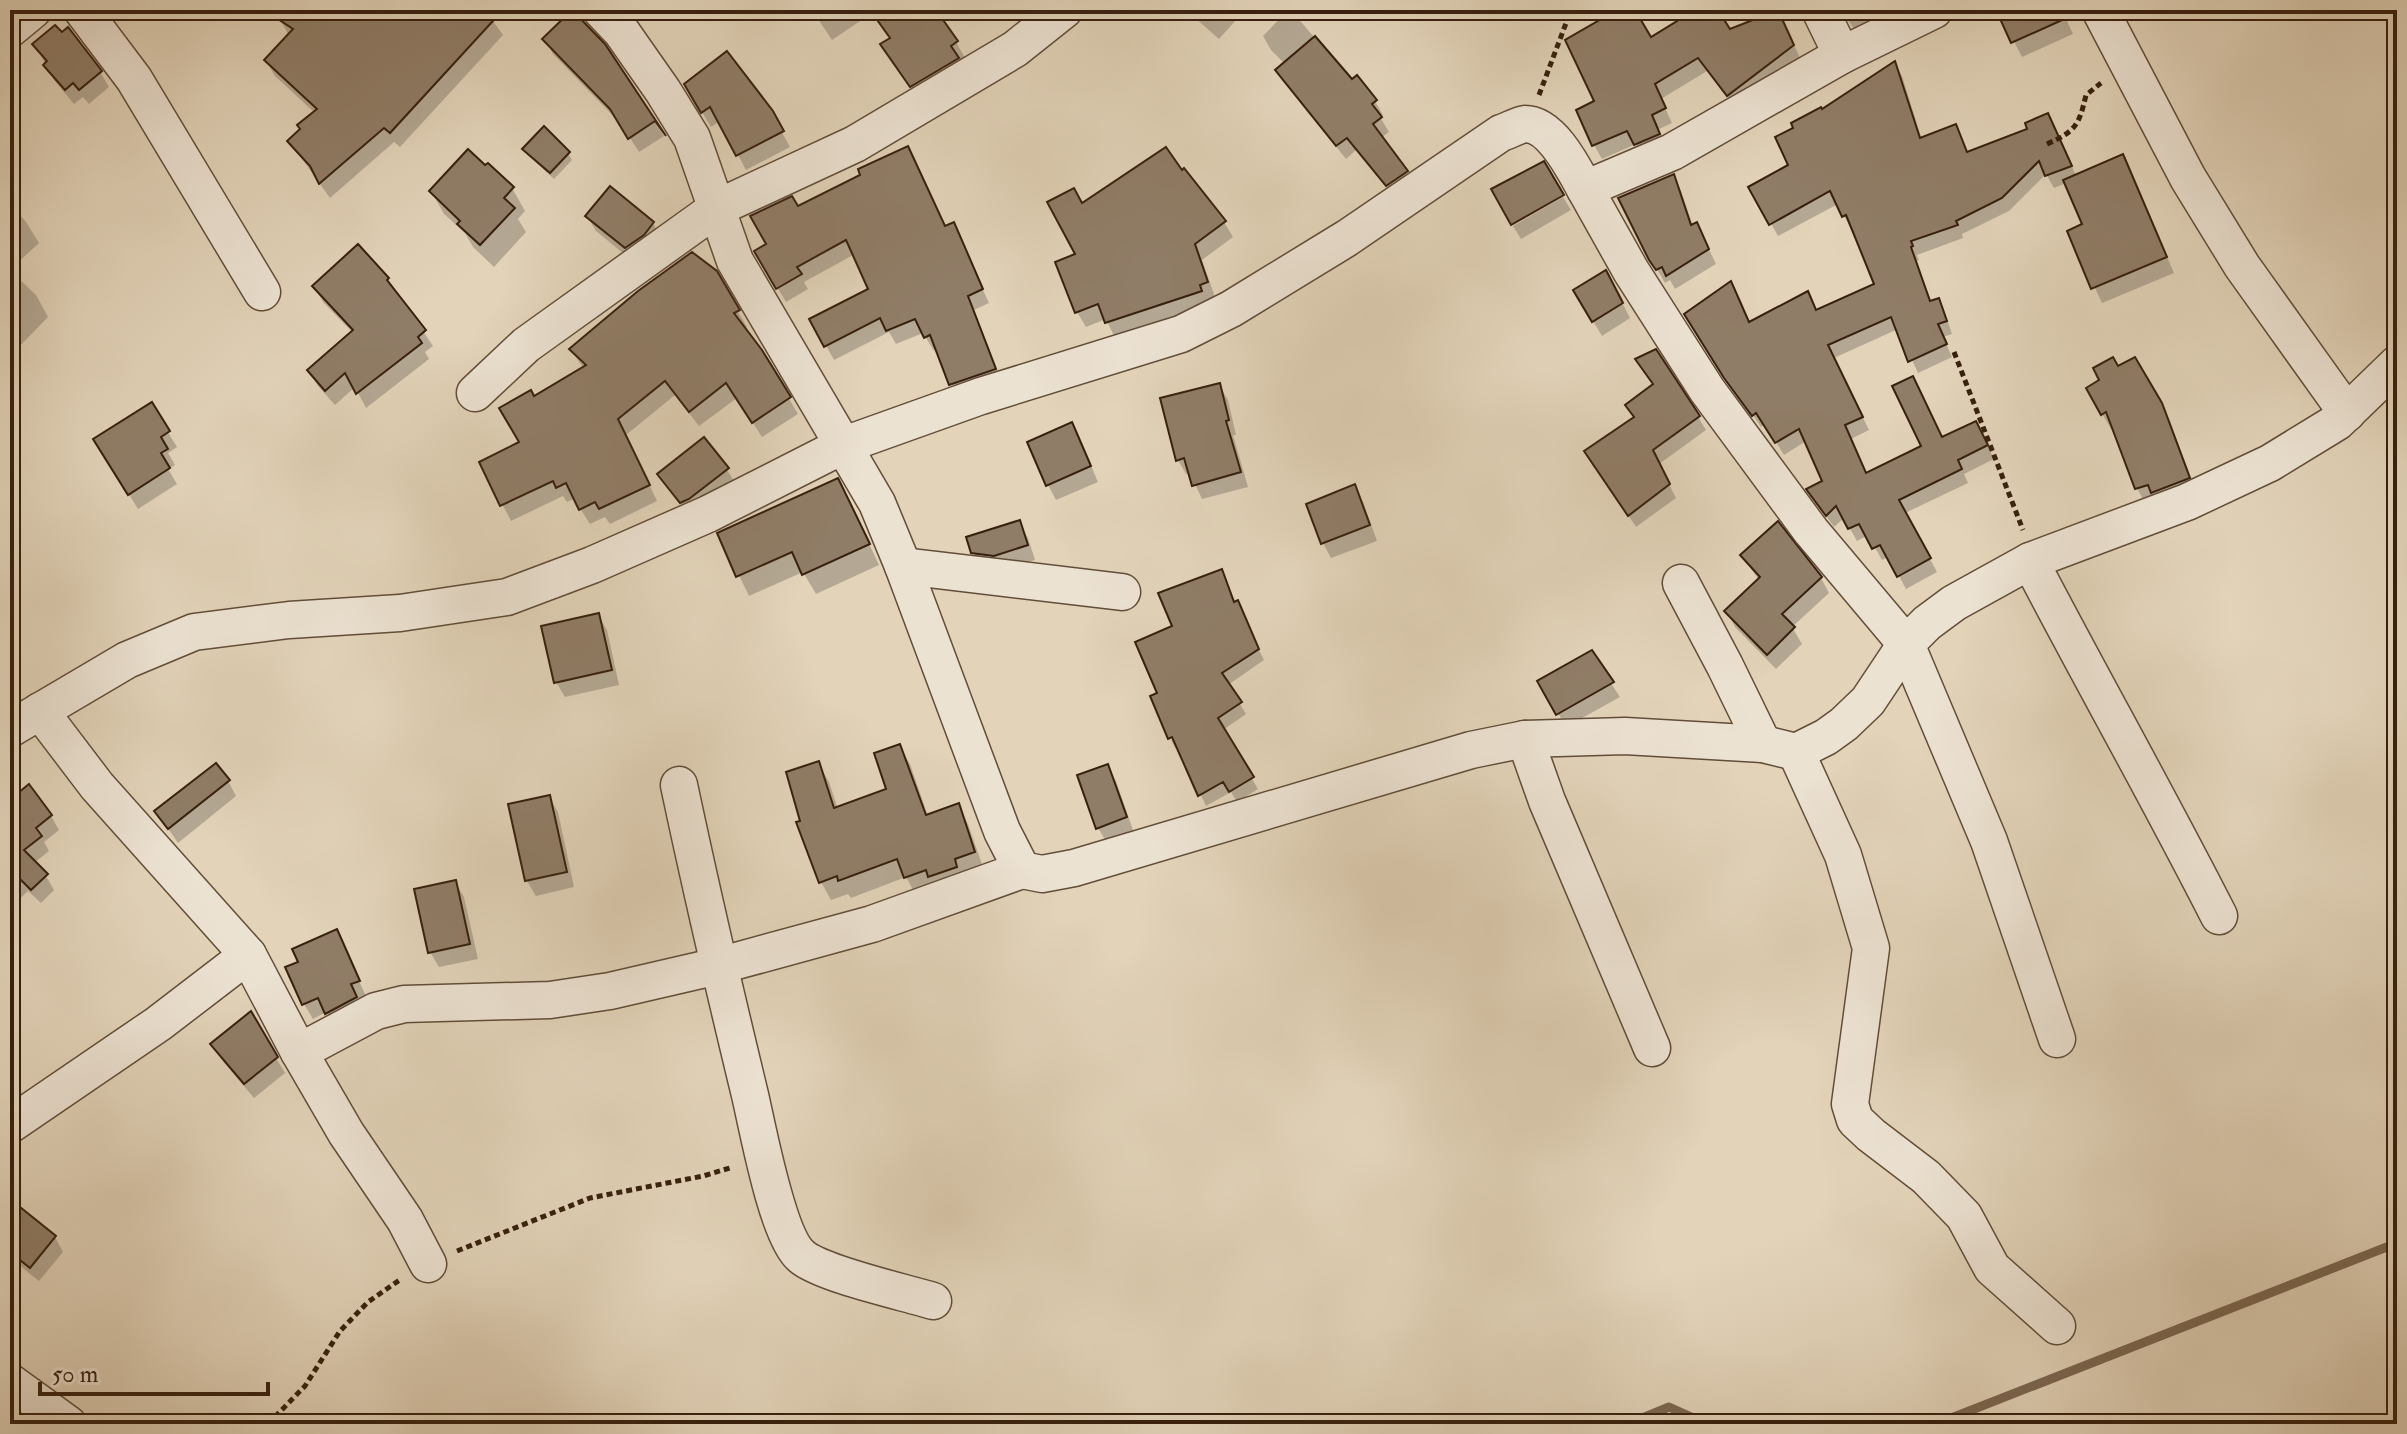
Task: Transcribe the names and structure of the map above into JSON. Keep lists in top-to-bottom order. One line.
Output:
{"scale_bar":"50 m"}
